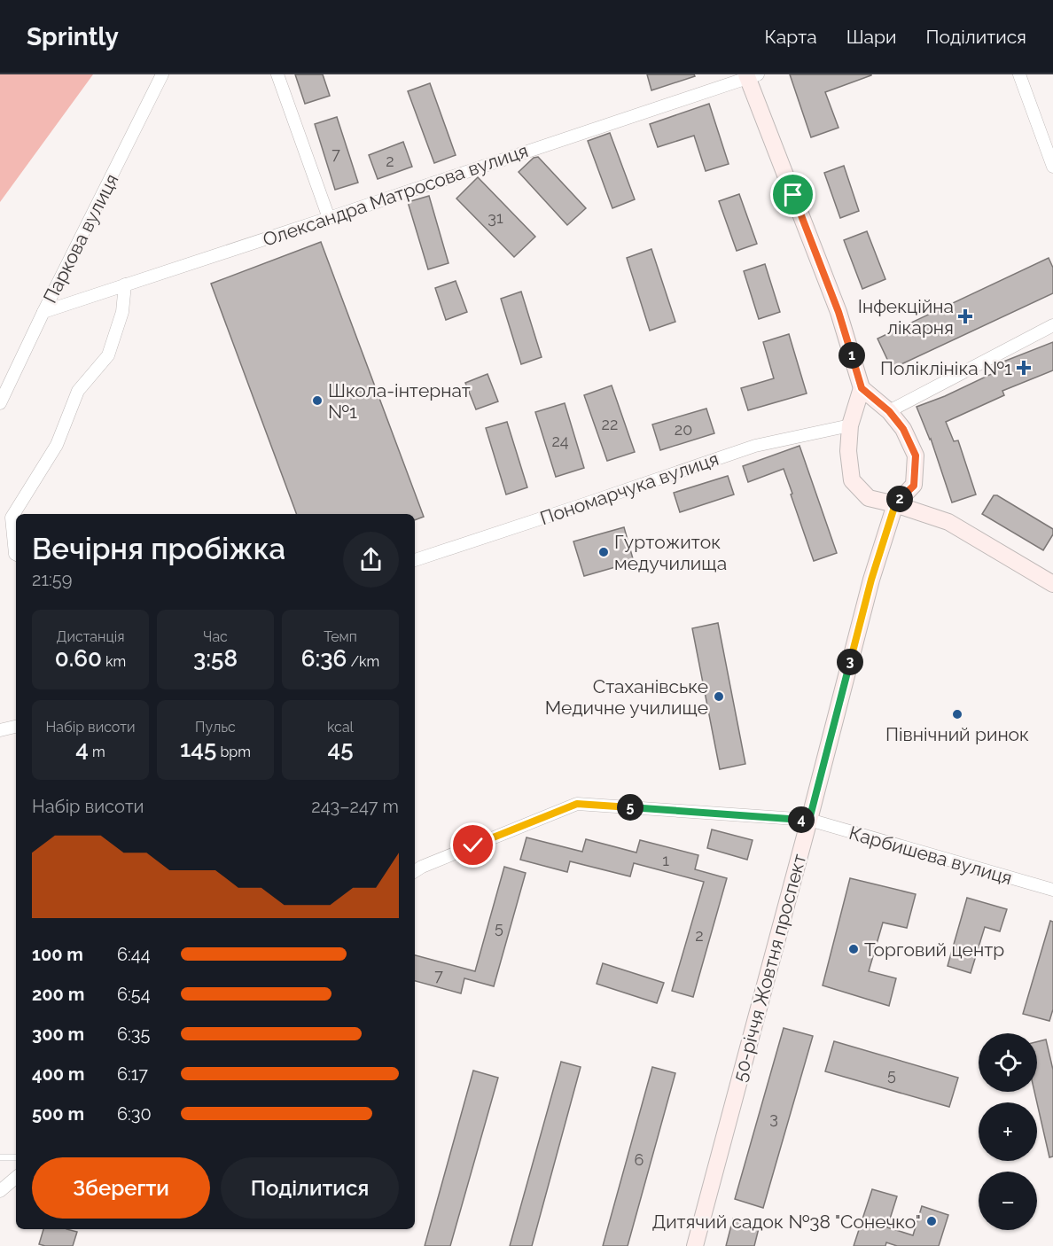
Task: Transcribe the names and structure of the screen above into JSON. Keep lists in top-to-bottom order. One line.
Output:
{"streets":{"street":["Олександра Матросова вулиця","Паркова вулиця","Пономарчука вулиця","Карбишева вулиця","50-річчя Жовтня проспект"]},"crossings":[["Олександра Матросова вулиця","Паркова вулиця"],["Карбишева вулиця","50-річчя Жовтня проспект"]],"places":{"health":["Інфекційна лікарня","Поліклініка №1"],"other":["Школа-інтернат №1","Гуртожиток медучилища","Стаханівське Медичне училище","Північний ринок","Торговий центр","Дитячий садок №38 \"Сонечко\""]},"house_numbers":["7","2","31","22","20","24","1","5","2","7","5","3","6"],"page":{"header":"Sprintly","nav":["Карта","Шари","Поділитися"],"pins":["1","2","3","5","4"],"heading":["Вечірня пробіжка","21:59"],"stats":[["Дистанція","0.60 km"],["Час","3:58"],["Темп","6:36 /km"],["Набір висоти","4 m"],["Пульс","145 bpm"],["kcal","45"]],"chart":["Набір висоти","243–247 m"],"list":[{"name":"100 m","note":"6:44"},{"name":"200 m","note":"6:54"},{"name":"300 m","note":"6:35"},{"name":"400 m","note":"6:17"},{"name":"500 m","note":"6:30"}],"map_buttons":["+","−"],"buttons":["Зберегти","Поділитися"]}}
